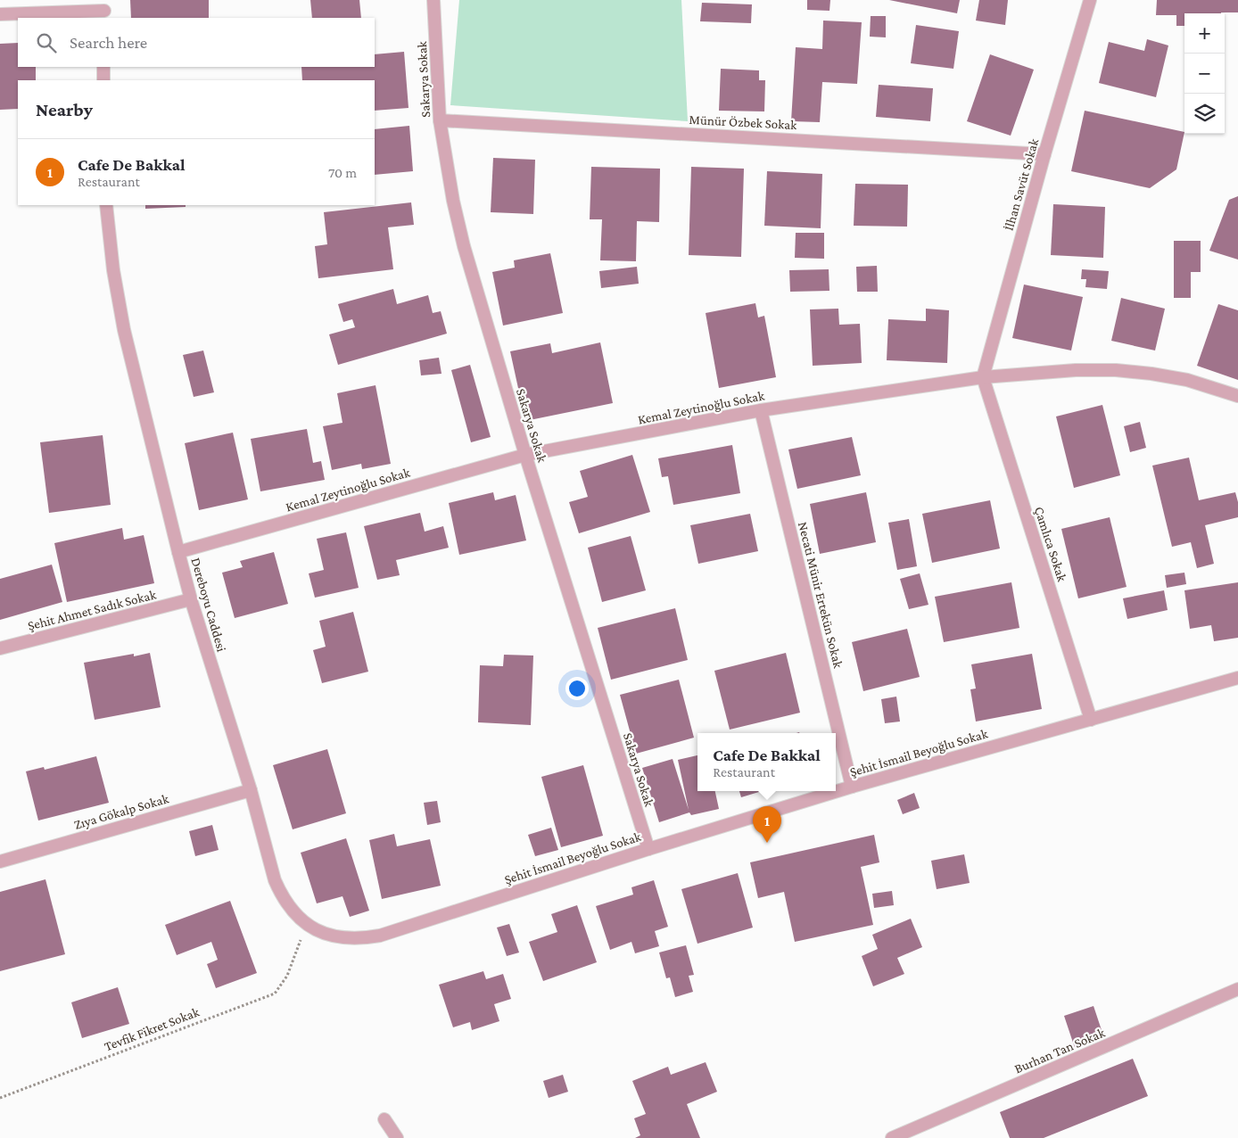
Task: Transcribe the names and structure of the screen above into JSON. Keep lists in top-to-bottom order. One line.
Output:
{"streets":{"street":["Sakarya Sokak","Münür Özbek Sokak","İlhan Savüt Sokak","Kemal Zeytinoğlu Sokak","Çamlıca Sokak","Necati Münir Ertekün Sokak","Dereboyu Caddesi","Şehit Ahmet Sadık Sokak","Şehit İsmail Beyoğlu Sokak","Zıya Gökalp Sokak","Burhan Tan Sokak"],"path":["Tevfik Fikret Sokak"]},"crossings":[["Sakarya Sokak","Münür Özbek Sokak"],["Sakarya Sokak","Kemal Zeytinoğlu Sokak"],["Sakarya Sokak","Şehit İsmail Beyoğlu Sokak"],["Münür Özbek Sokak","İlhan Savüt Sokak"],["İlhan Savüt Sokak","Kemal Zeytinoğlu Sokak"],["İlhan Savüt Sokak","Çamlıca Sokak"],["Kemal Zeytinoğlu Sokak","Çamlıca Sokak"],["Kemal Zeytinoğlu Sokak","Necati Münir Ertekün Sokak"],["Kemal Zeytinoğlu Sokak","Dereboyu Caddesi"],["Çamlıca Sokak","Şehit İsmail Beyoğlu Sokak"],["Necati Münir Ertekün Sokak","Şehit İsmail Beyoğlu Sokak"],["Dereboyu Caddesi","Şehit Ahmet Sadık Sokak"],["Dereboyu Caddesi","Şehit İsmail Beyoğlu Sokak"],["Dereboyu Caddesi","Zıya Gökalp Sokak"]],"page":{"map_buttons":["+","−"],"search":"Search here","heading":"Nearby","list":[{"mark":"1","name":"Cafe De Bakkal","note":"Restaurant","value":"70 m"}],"popup":["Cafe De Bakkal","Restaurant"],"pins":"1"}}
